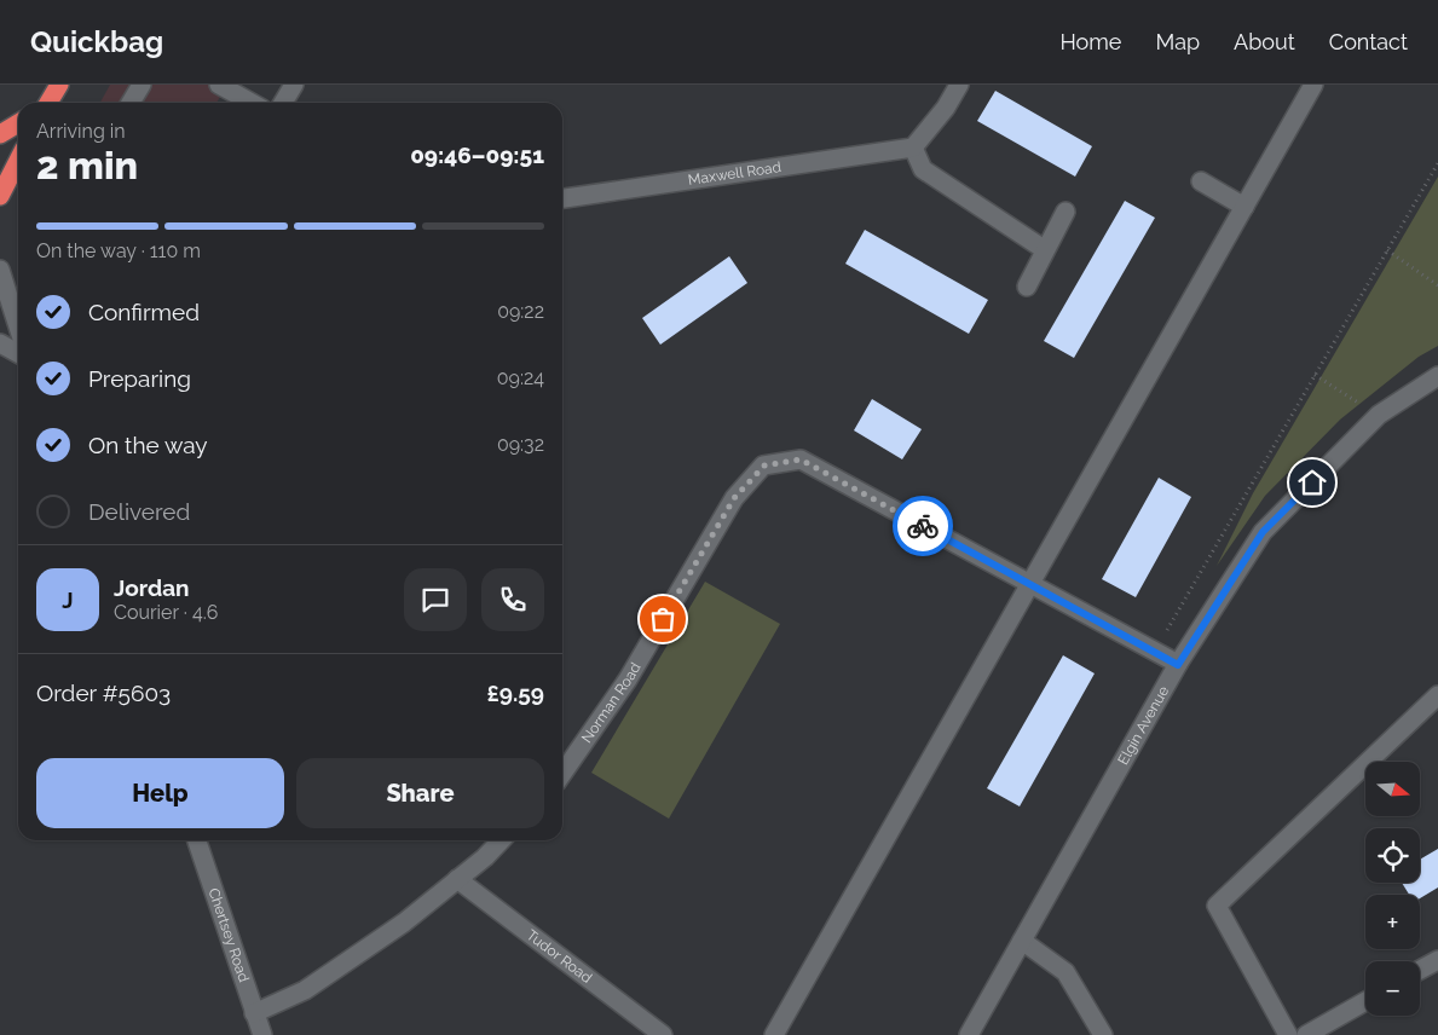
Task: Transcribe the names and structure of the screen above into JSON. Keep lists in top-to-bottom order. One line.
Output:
{"streets":{"street":["Maxwell Road","Norman Road","Elgin Avenue","Chertsey Road","Tudor Road"]},"crossings":[["Norman Road","Elgin Avenue"]],"north":"right","page":{"header":"Quickbag","nav":["Home","Map","About","Contact"],"heading":["2 min","Arriving in","09:46–09:51"],"panel":["Jordan","Courier · 4.6","Order #5603","£9.59"],"bar":"On the way · 110 m","list":[["Confirmed","09:22"],["Preparing","09:24"],["On the way","09:32"],"Delivered"],"round":"J","buttons":["Help","Share"],"map_buttons":["+","−"]}}
